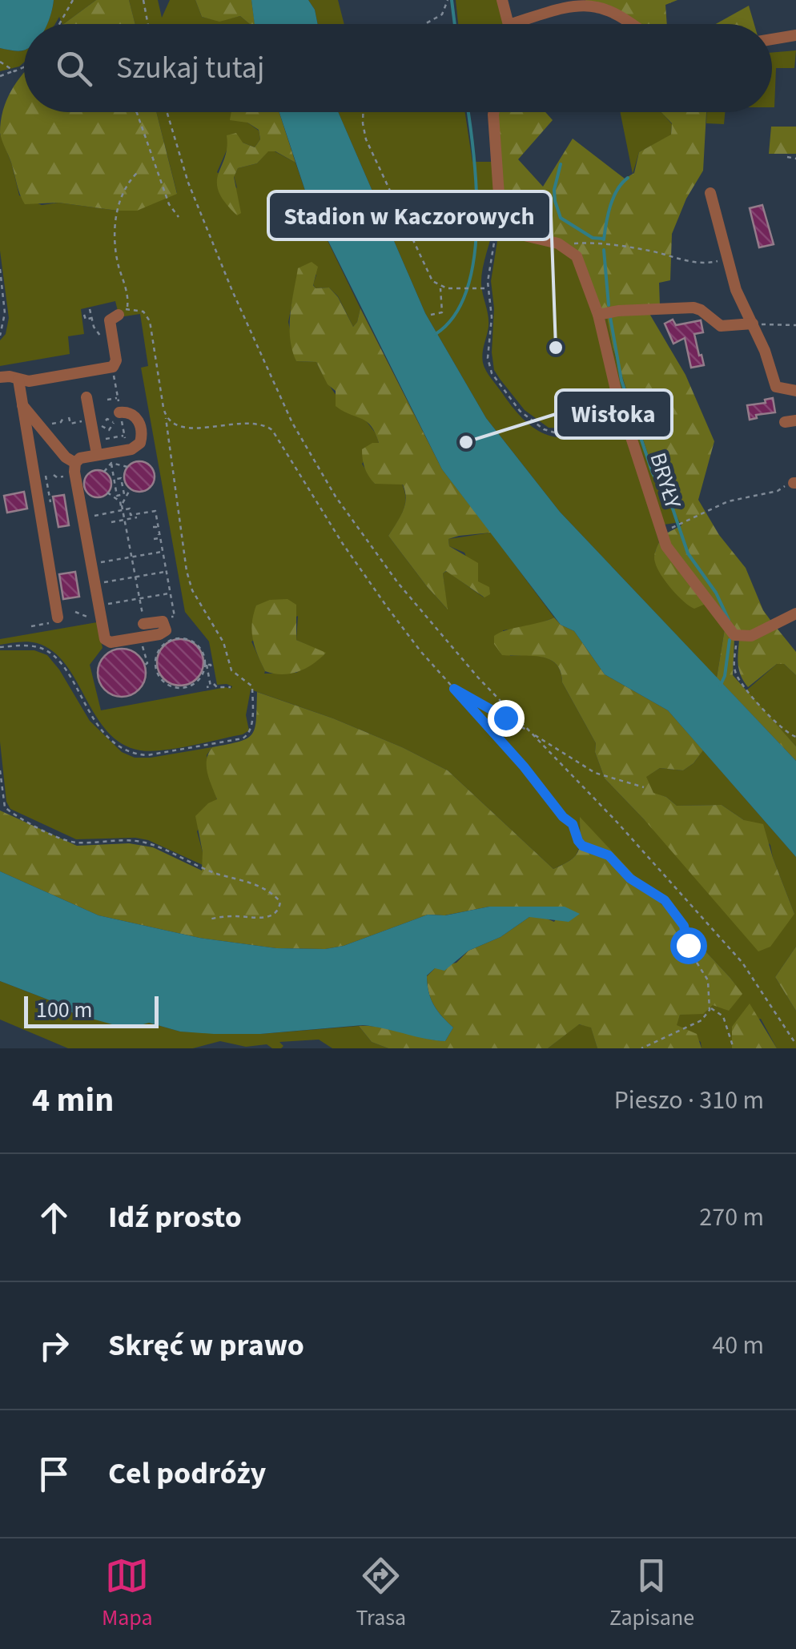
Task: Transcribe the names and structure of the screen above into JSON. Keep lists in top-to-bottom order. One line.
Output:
{"streets":{"street":["BRYŁY"]},"places":["Stadion w Kaczorowych","Wisłoka"],"scale_bar":"100 m","page":{"search":"Szukaj tutaj","scale":"100 m","heading":["4 min","Pieszo · 310 m"],"list":[["Idź prosto","270 m"],["Skręć w prawo","40 m"],"Cel podróży"],"nav":["Mapa","Trasa","Zapisane"]}}
